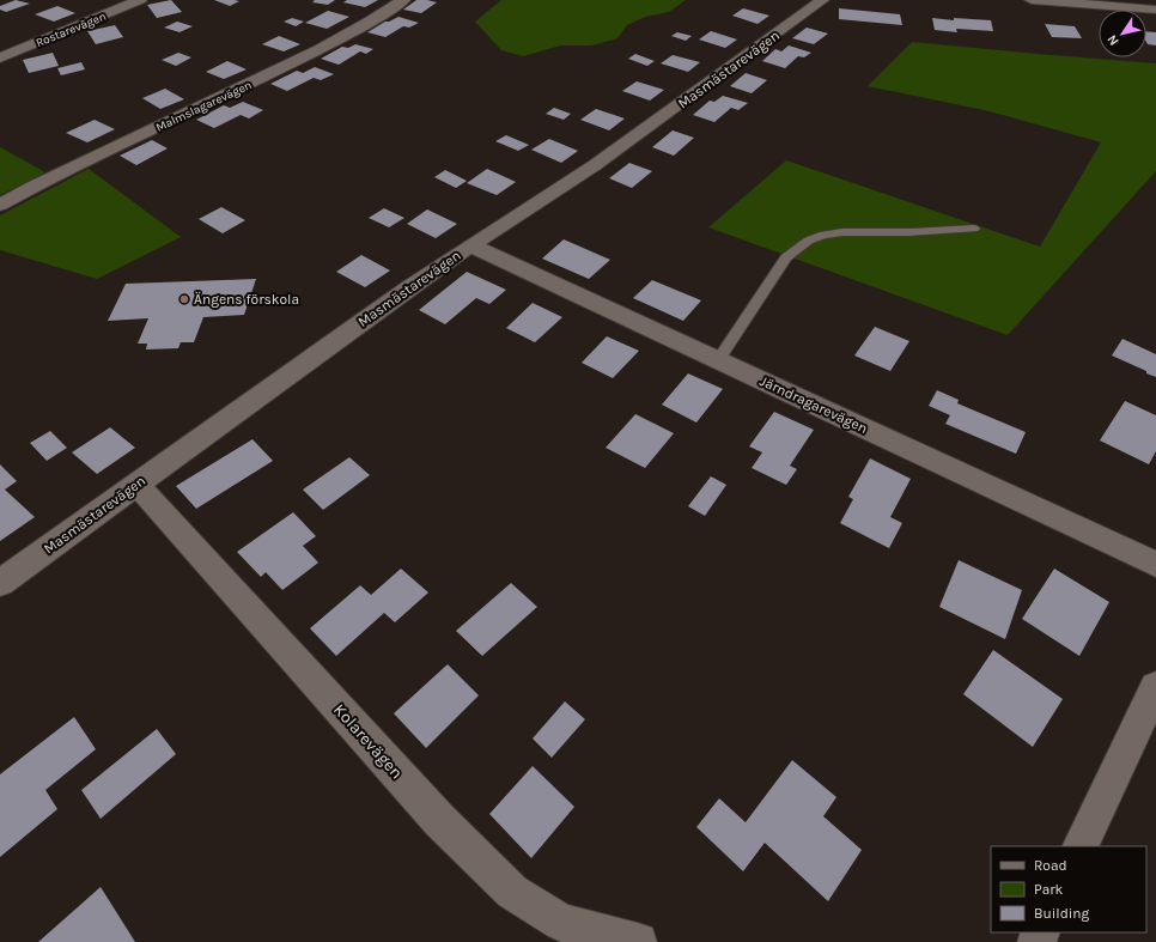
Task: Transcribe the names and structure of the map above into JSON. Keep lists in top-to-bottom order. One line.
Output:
{"streets":{"street":["Rostarevägen","Masmästarevägen","Malmslagarevägen","Järndragarevägen","Kolarevägen"]},"crossings":[["Masmästarevägen","Järndragarevägen"],["Masmästarevägen","Kolarevägen"]],"places":["Ängens förskola"],"legend":["Road","Park","Building"],"north":"bottom left"}
